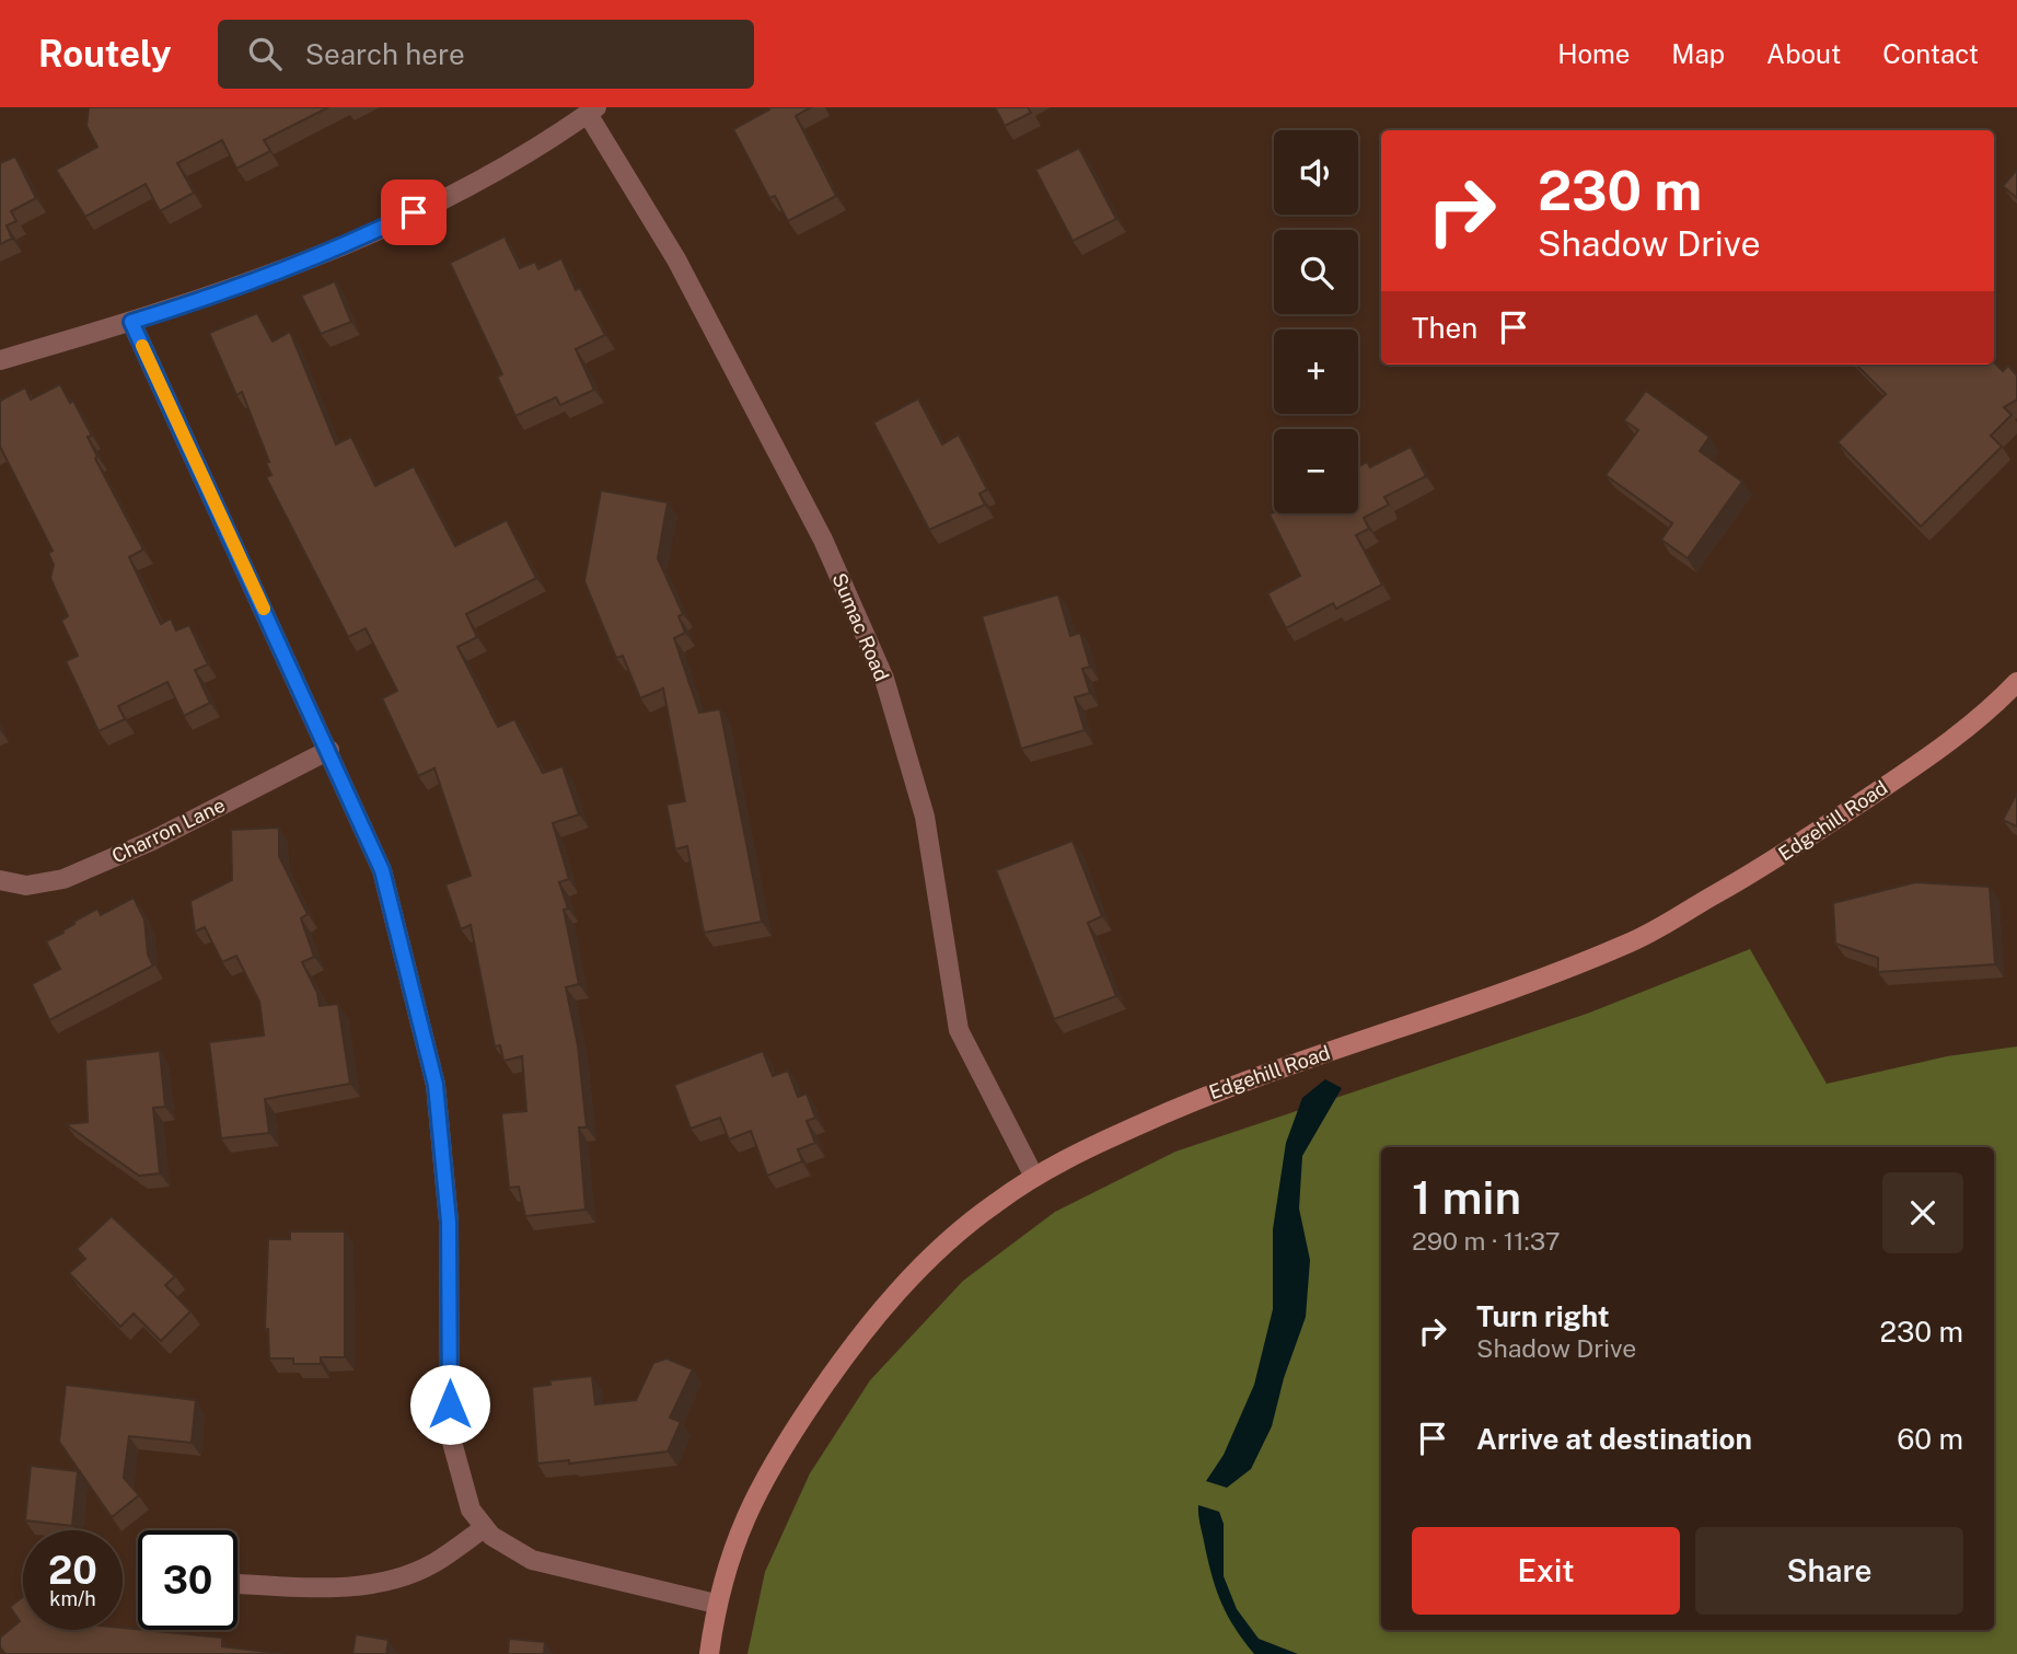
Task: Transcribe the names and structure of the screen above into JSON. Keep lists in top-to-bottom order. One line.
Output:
{"streets":{"street":["Sumac Road","Edgehill Road","Charron Lane"]},"crossings":[["Sumac Road","Edgehill Road"]],"page":{"header":"Routely","search":"Search here","nav":["Home","Map","About","Contact"],"map_buttons":["+","−"],"turn":["230 m","Shadow Drive"],"then":"Then","heading":["1 min","290 m · 11:37"],"list":[{"name":"Turn right","note":"Shadow Drive","value":"230 m"},{"name":"Arrive at destination","value":"60 m"}],"buttons":["Exit","Share"],"speed":"20 km/h","limit":"30"}}
